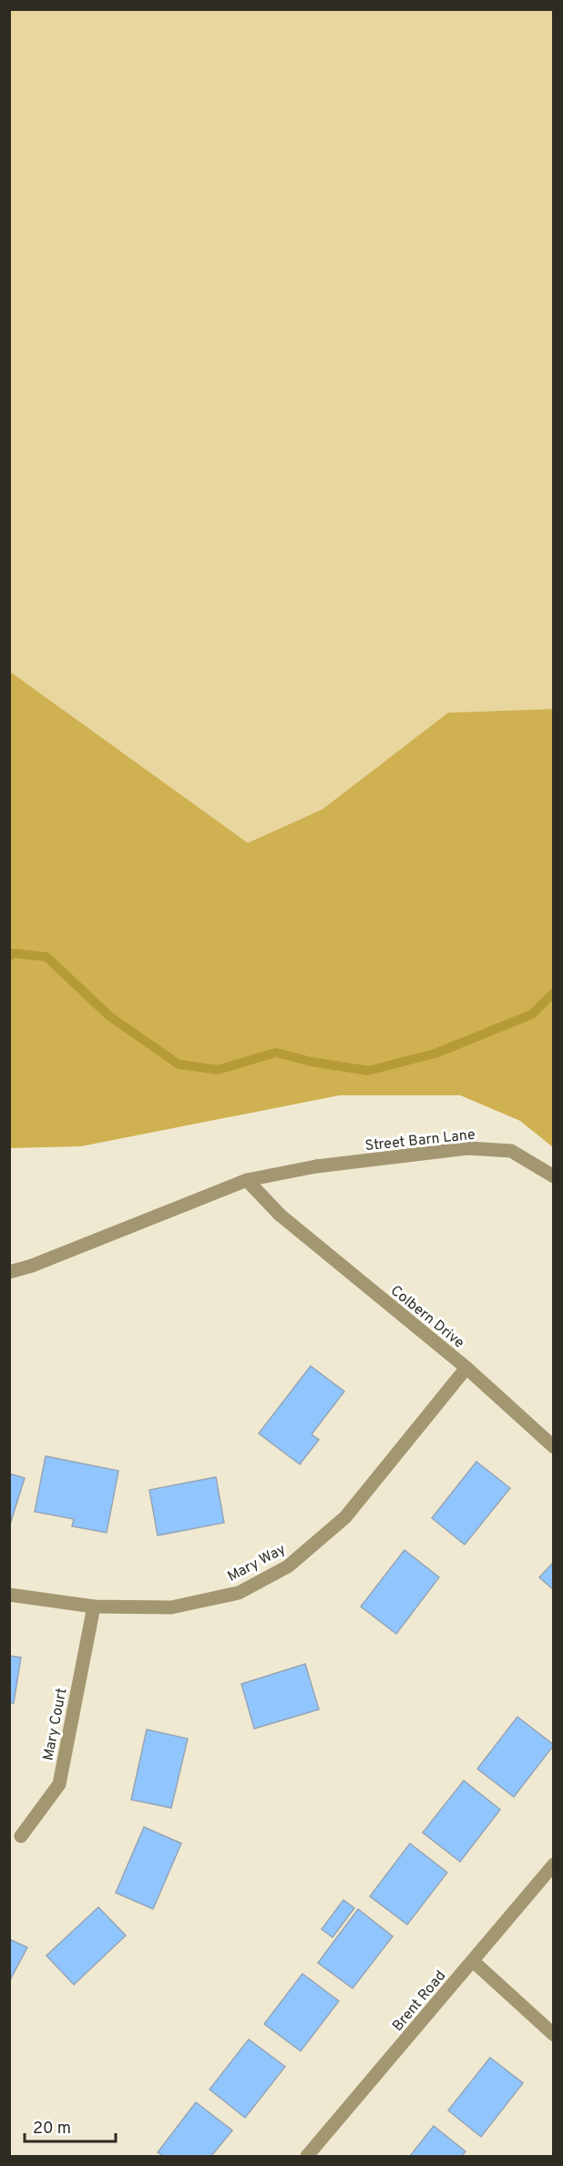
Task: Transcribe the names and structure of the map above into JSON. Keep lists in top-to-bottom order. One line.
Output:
{"streets":{"street":["Street Barn Lane","Colbern Drive","Mary Way","Mary Court","Brent Road"]},"crossings":[["Street Barn Lane","Colbern Drive"],["Colbern Drive","Mary Way"],["Mary Way","Mary Court"]],"scale_bar":"20 m"}
